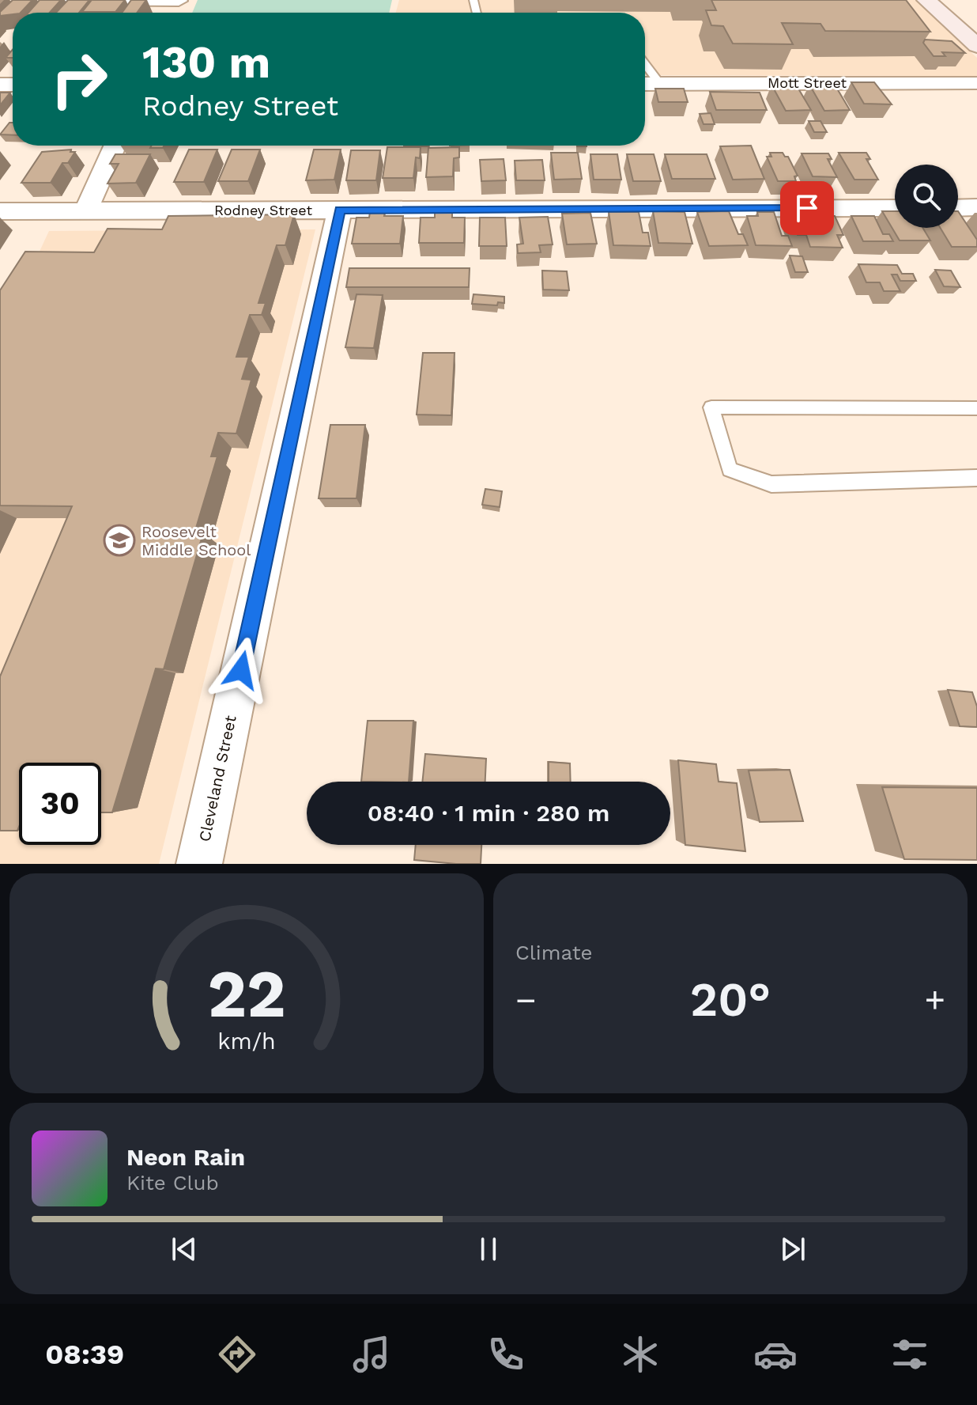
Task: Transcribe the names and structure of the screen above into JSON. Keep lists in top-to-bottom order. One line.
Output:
{"streets":{"street":["Mott Street","Rodney Street","Cleveland Street"]},"crossings":[["Rodney Street","Cleveland Street"]],"places":{"school or university":["Roosevelt Middle School"]},"page":{"turn":["130 m","Rodney Street"],"limit":"30","trip":"08:40 · 1 min · 280 m","tile":"Climate","heat":["−","20°","+"],"song":["Neon Rain","Kite Club"],"tabs":"08:39","gauge":["22","km/h"]}}
